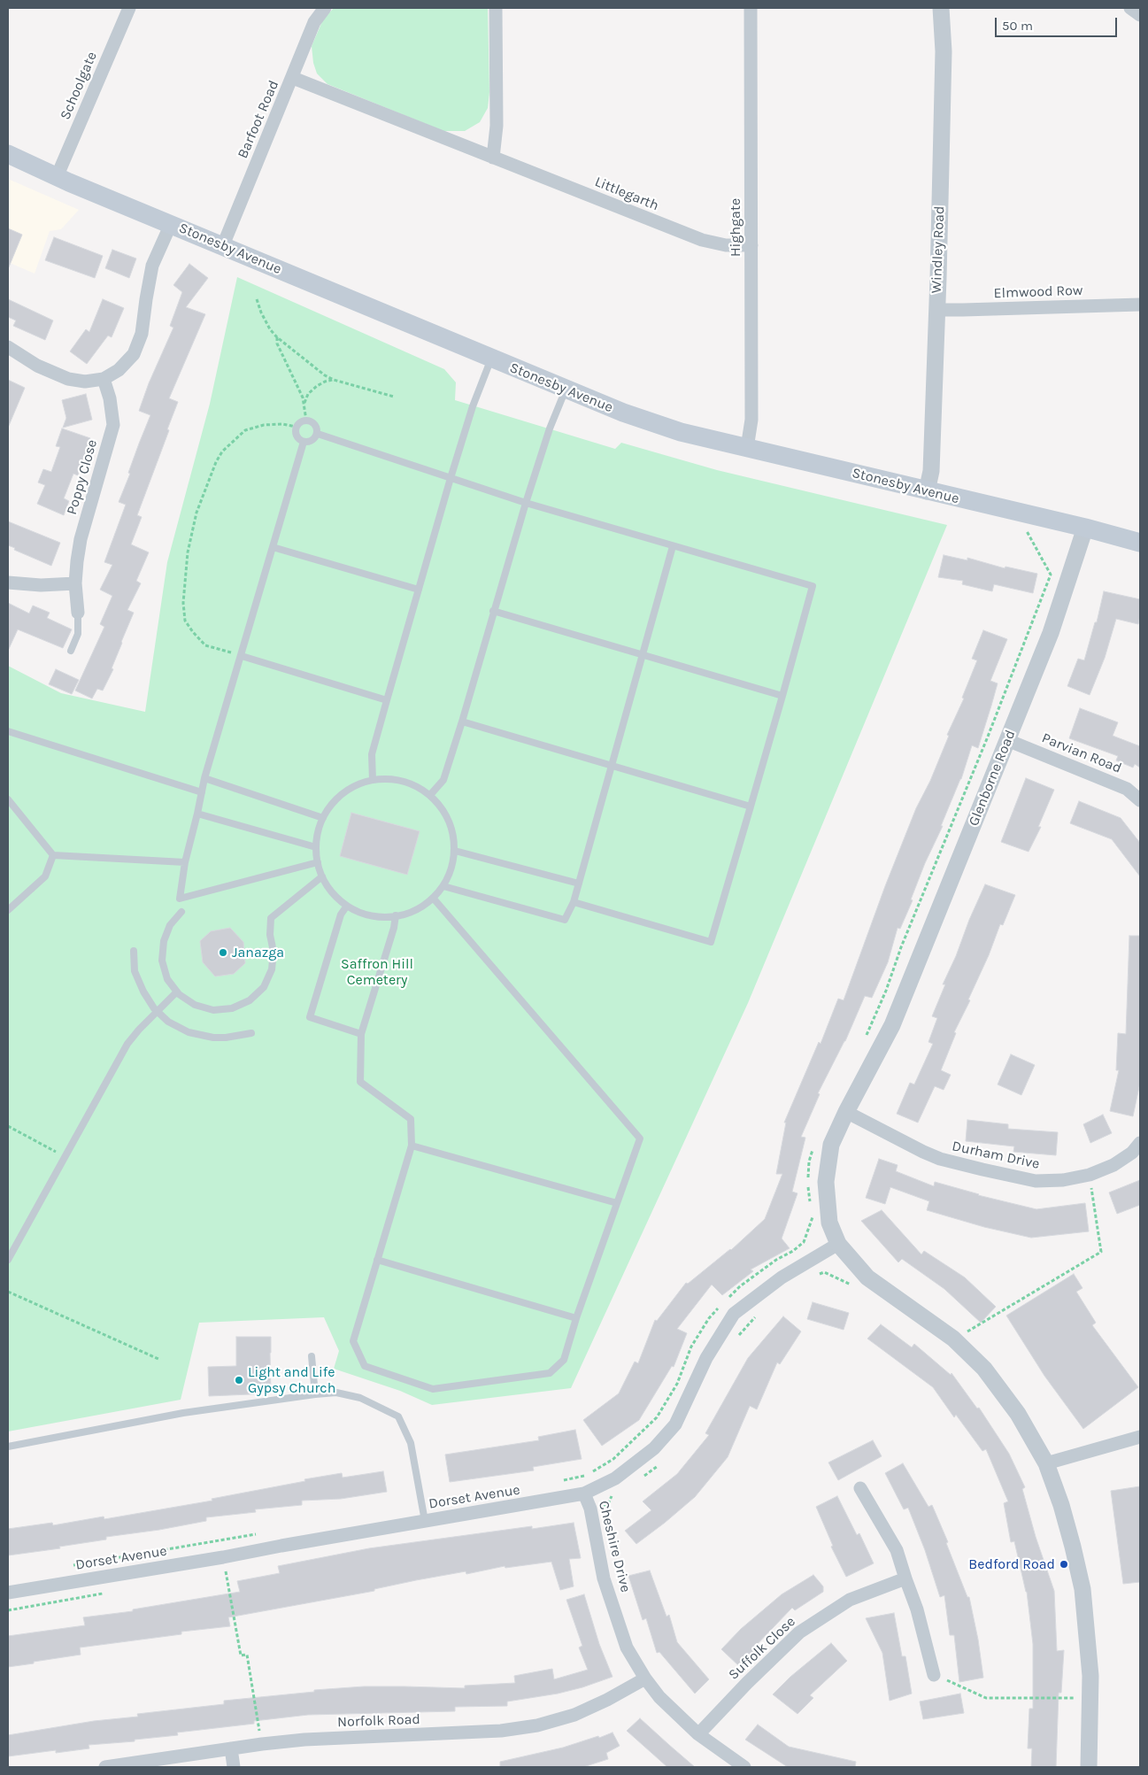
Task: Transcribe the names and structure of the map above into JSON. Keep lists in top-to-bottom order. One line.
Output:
{"streets":{"main road":["Stonesby Avenue"],"street":["Schoolgate","Barfoot Road","Littlegarth","Highgate","Windley Road","Elmwood Row","Poppy Close","Parvian Road","Glenborne Road","Durham Drive","Dorset Avenue","Cheshire Drive","Suffolk Close","Norfolk Road"]},"crossings":[["Schoolgate","Stonesby Avenue"],["Barfoot Road","Littlegarth"],["Barfoot Road","Stonesby Avenue"],["Littlegarth","Highgate"],["Highgate","Stonesby Avenue"],["Stonesby Avenue","Windley Road"],["Stonesby Avenue","Glenborne Road"],["Windley Road","Elmwood Row"],["Parvian Road","Glenborne Road"],["Glenborne Road","Durham Drive"],["Glenborne Road","Dorset Avenue"],["Dorset Avenue","Cheshire Drive"],["Cheshire Drive","Suffolk Close"],["Cheshire Drive","Norfolk Road"]],"parks":["Saffron Hill Cemetery"],"places":["Janazga","Light and Life Gypsy Church","Bedford Road"],"scale_bar":"50 m"}
